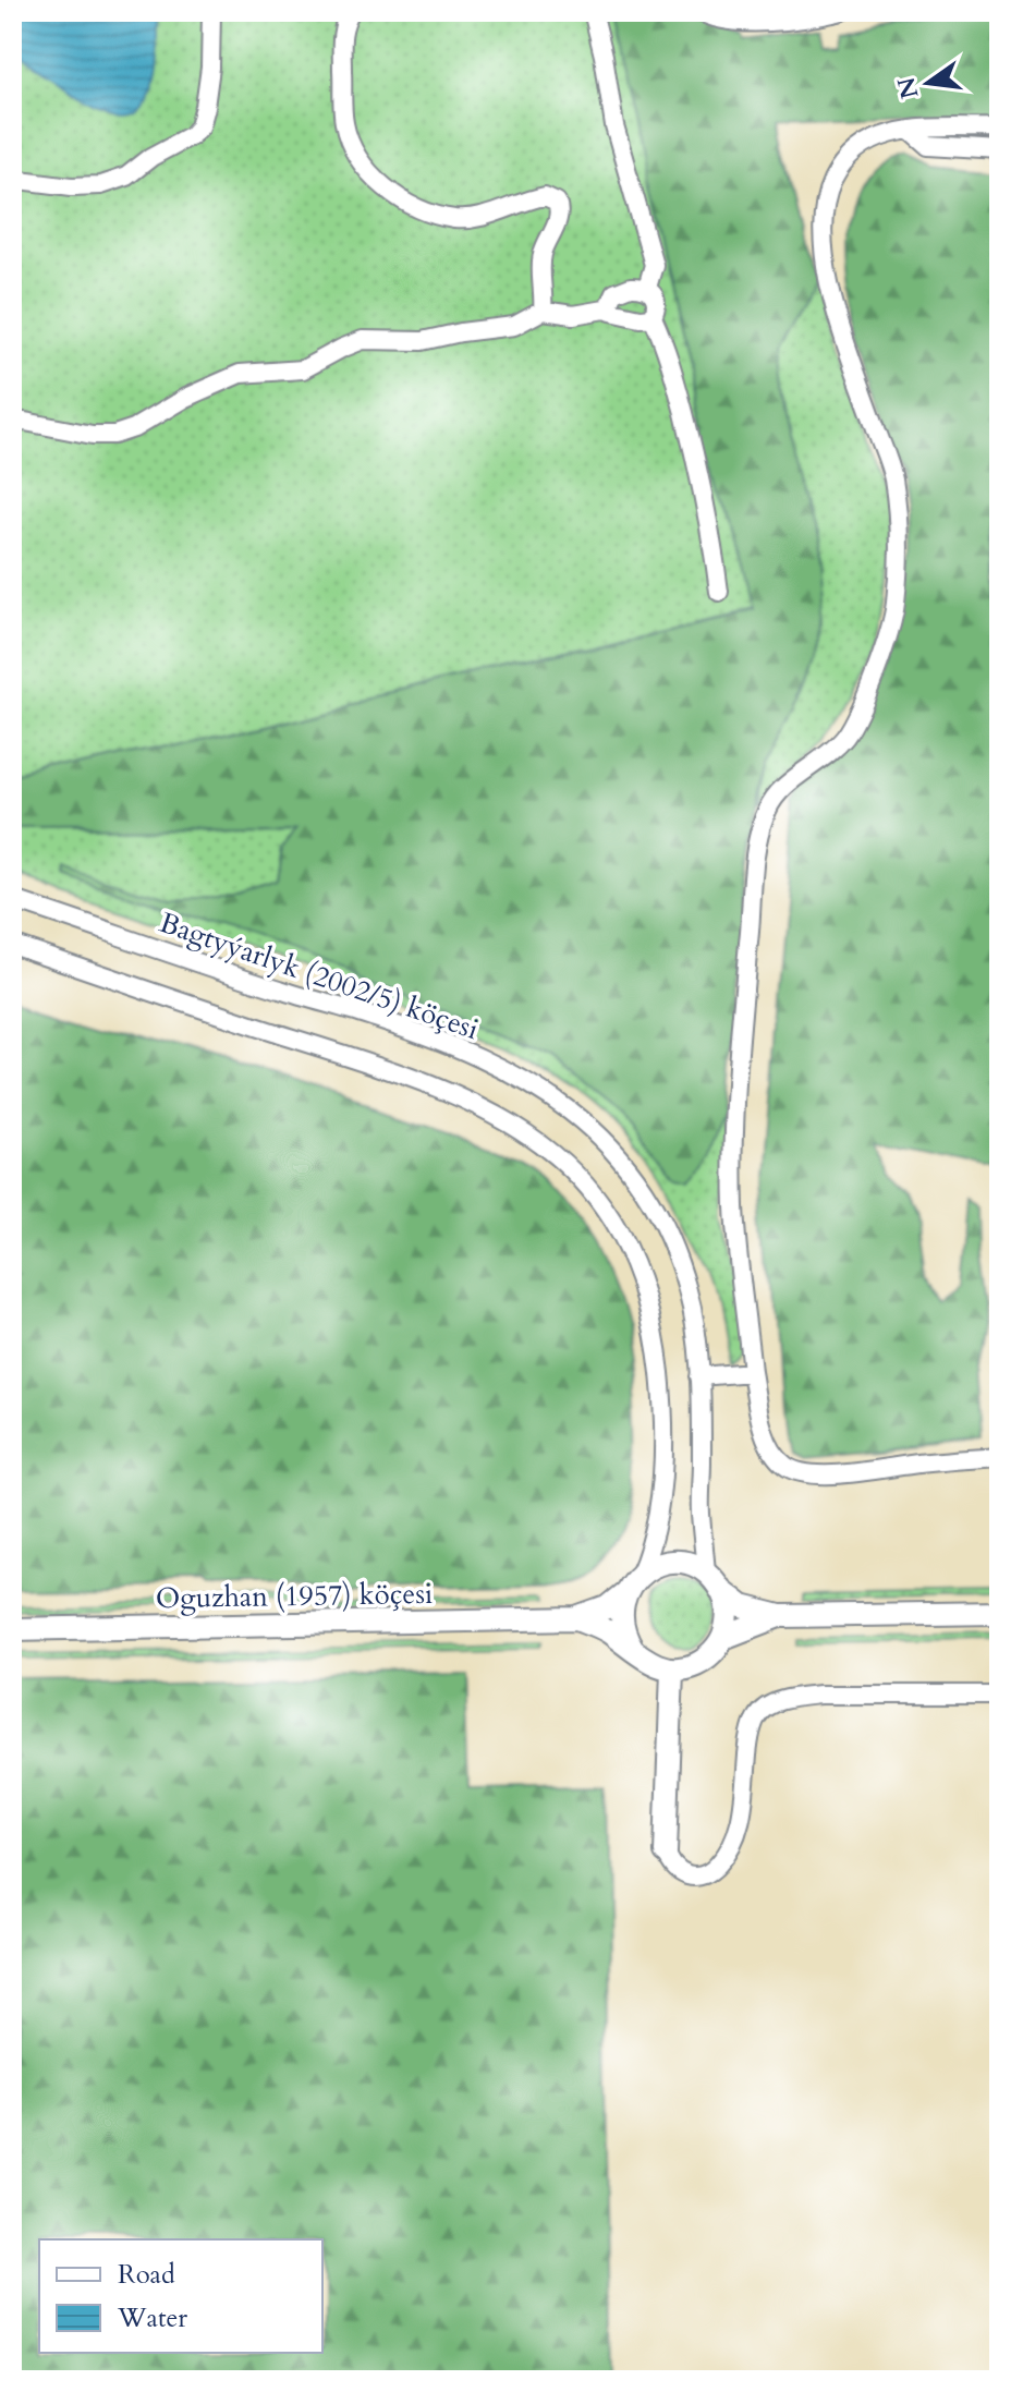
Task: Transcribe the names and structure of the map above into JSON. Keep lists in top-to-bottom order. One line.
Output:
{"streets":{"main road":["Oguzhan (1957) köçesi"],"street":["Bagtyýarlyk (2002/5) köçesi"]},"crossings":[["Bagtyýarlyk (2002/5) köçesi","Oguzhan (1957) köçesi"]],"legend":["Road","Water"],"north":"left"}
